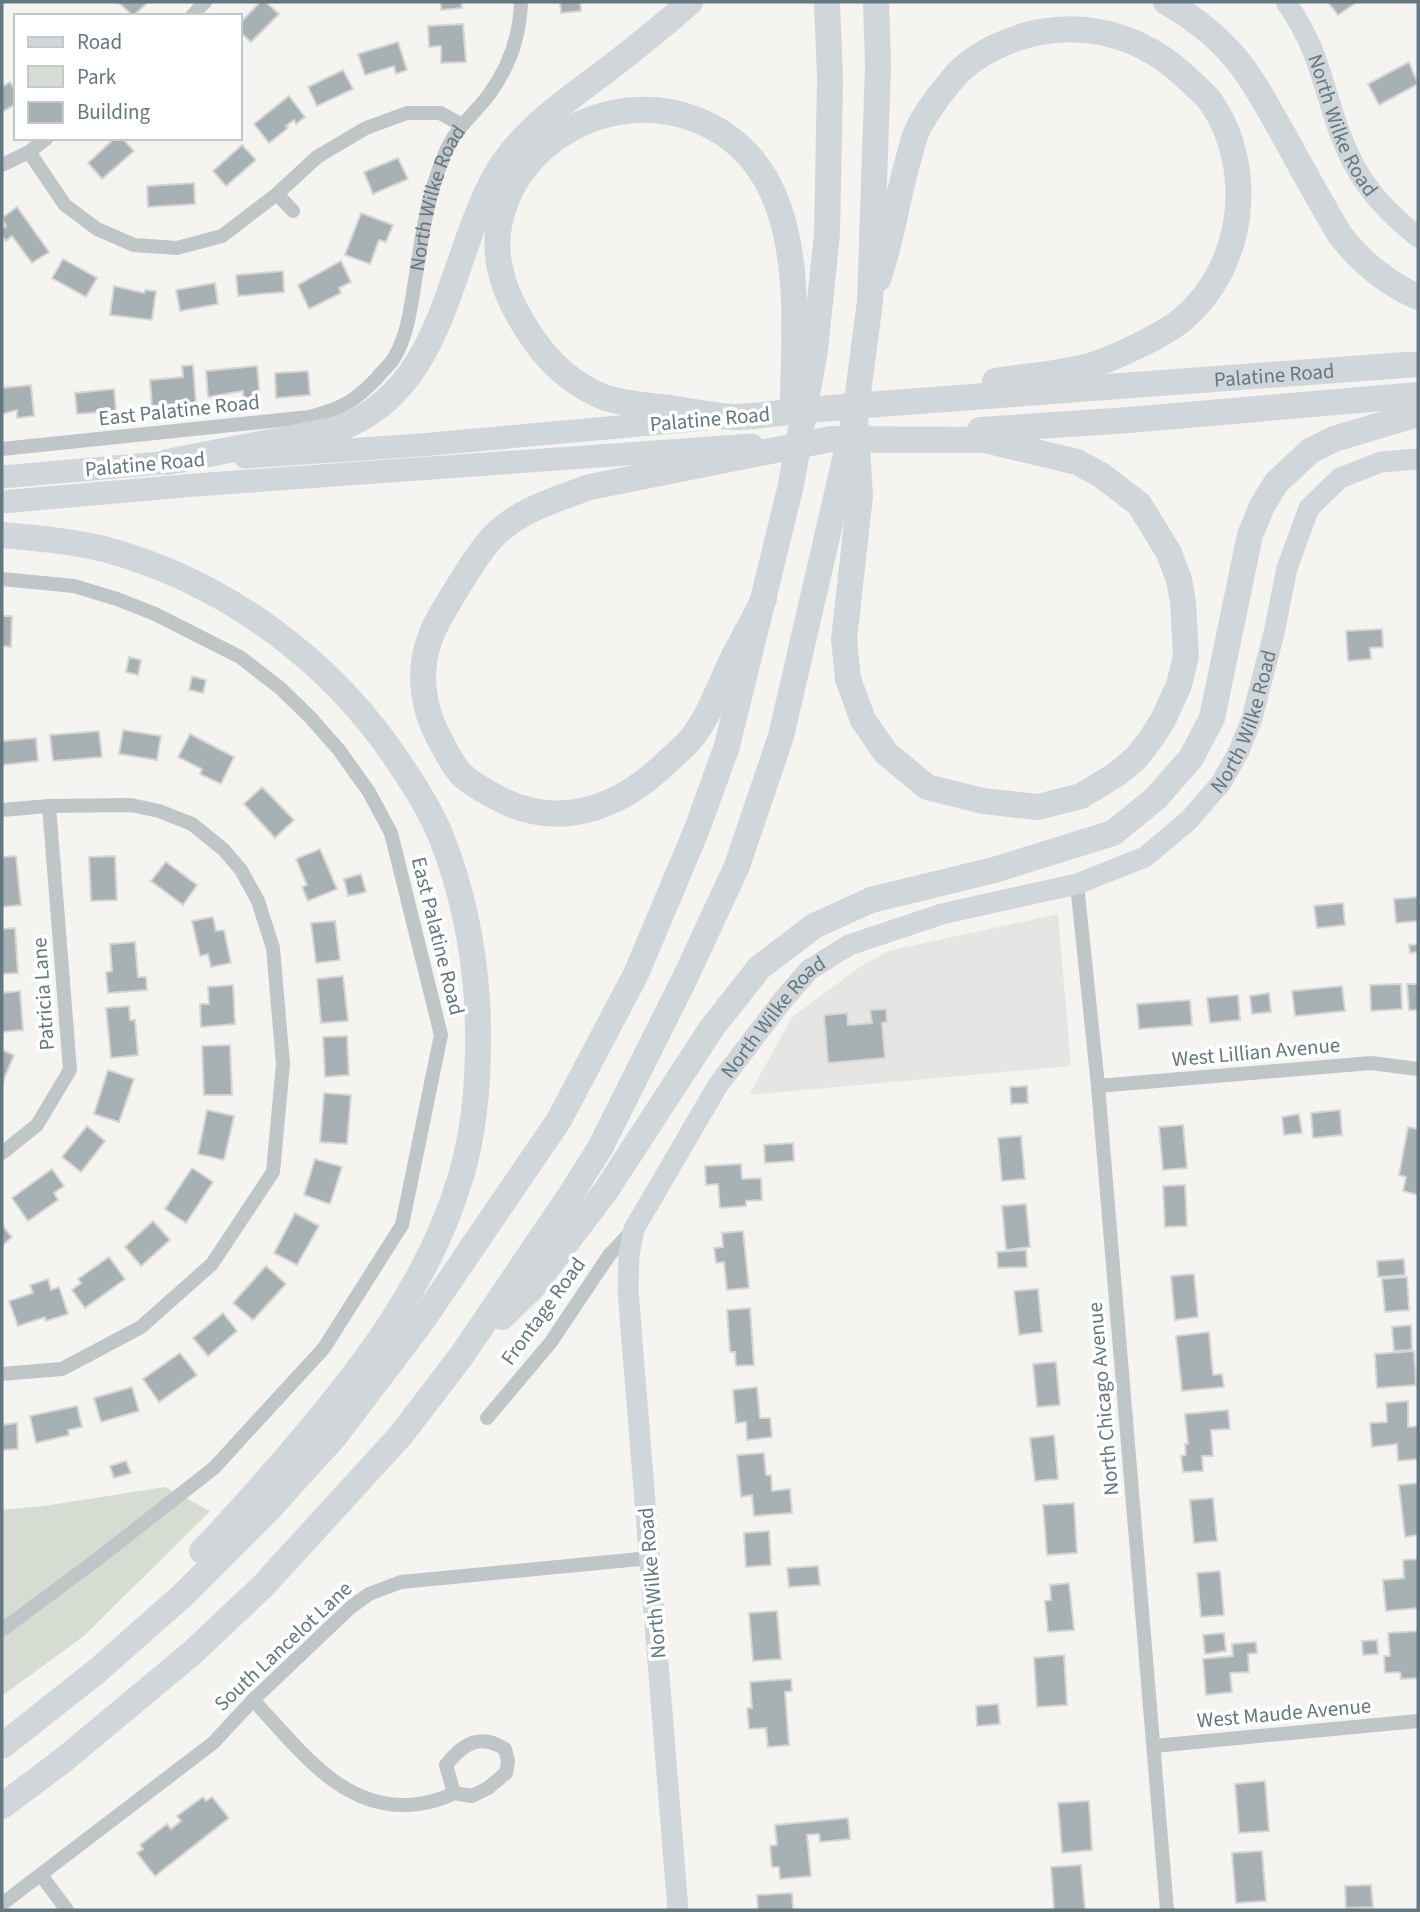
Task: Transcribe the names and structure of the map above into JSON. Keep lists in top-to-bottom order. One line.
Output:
{"streets":{"highway":["Palatine Road"],"street":["North Wilke Road","East Palatine Road","Patricia Lane","West Lillian Avenue","Frontage Road","North Chicago Avenue","South Lancelot Lane","West Maude Avenue"]},"crossings":[["North Wilke Road","East Palatine Road"],["North Wilke Road","Frontage Road"],["North Wilke Road","North Chicago Avenue"],["North Wilke Road","South Lancelot Lane"],["West Lillian Avenue","North Chicago Avenue"],["North Chicago Avenue","West Maude Avenue"]],"legend":["Road","Park","Building"]}
